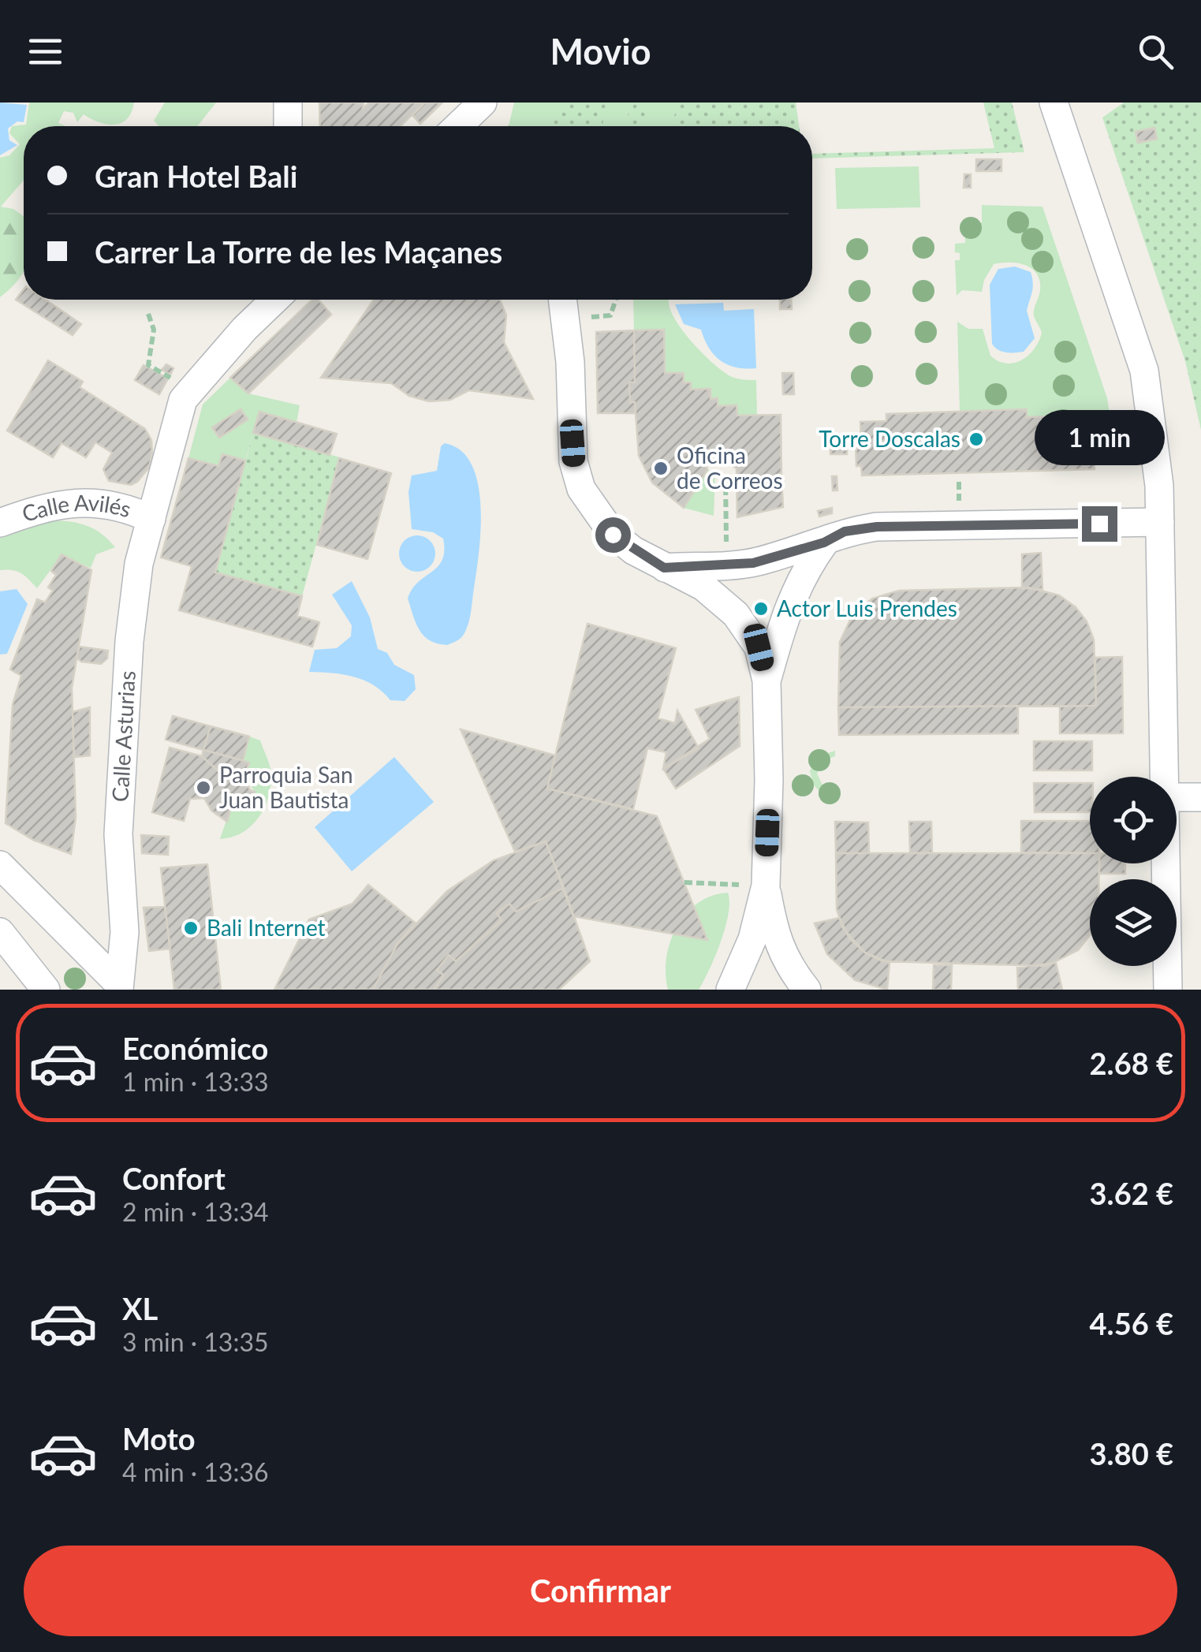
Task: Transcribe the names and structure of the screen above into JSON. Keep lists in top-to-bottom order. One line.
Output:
{"streets":{"street":["Calle Avilés","Calle Asturias"]},"crossings":[["Calle Avilés","Calle Asturias"]],"places":["Torre Doscalas","Oficina de Correos","Actor Luis Prendes","Parroquia San Juan Bautista","Bali Internet"],"page":{"header":"Movio","banner":["Gran Hotel Bali","Carrer La Torre de les Maçanes"],"bubble":"1 min","list":[{"name":"Económico","note":"1 min · 13:33","value":"2.68 €"},{"name":"Confort","note":"2 min · 13:34","value":"3.62 €"},{"name":"XL","note":"3 min · 13:35","value":"4.56 €"},{"name":"Moto","note":"4 min · 13:36","value":"3.80 €"}],"buttons":"Confirmar"}}
